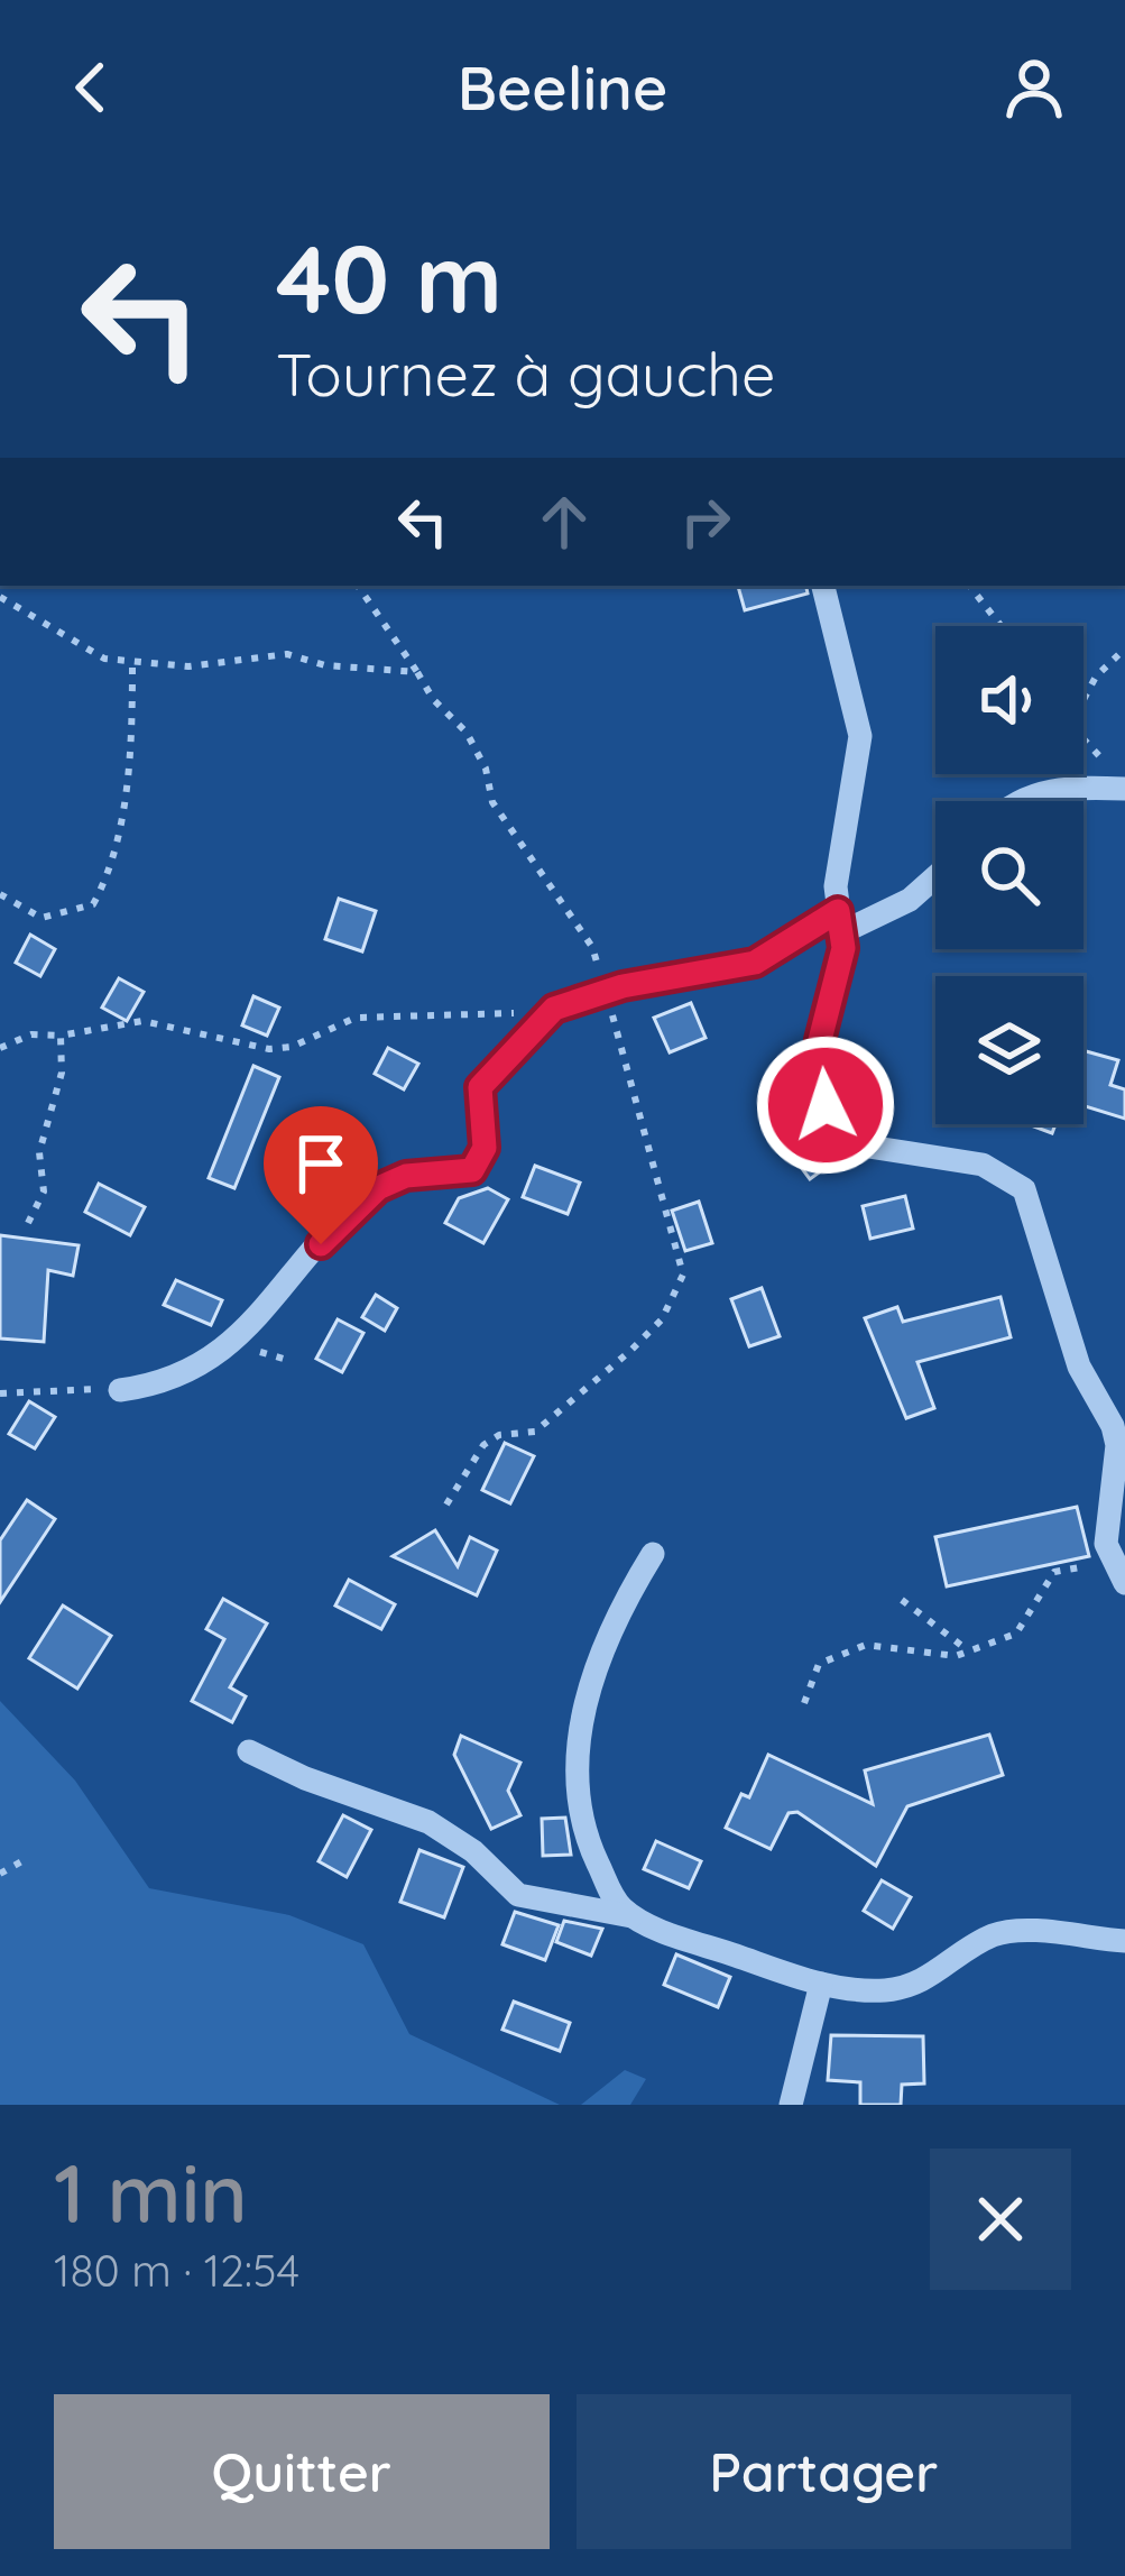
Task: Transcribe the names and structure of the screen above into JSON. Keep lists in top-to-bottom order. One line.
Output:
{"page":{"header":"Beeline","turn":["40 m","Tournez à gauche"],"heading":["1 min","180 m · 12:54"],"buttons":["Quitter","Partager"]}}
